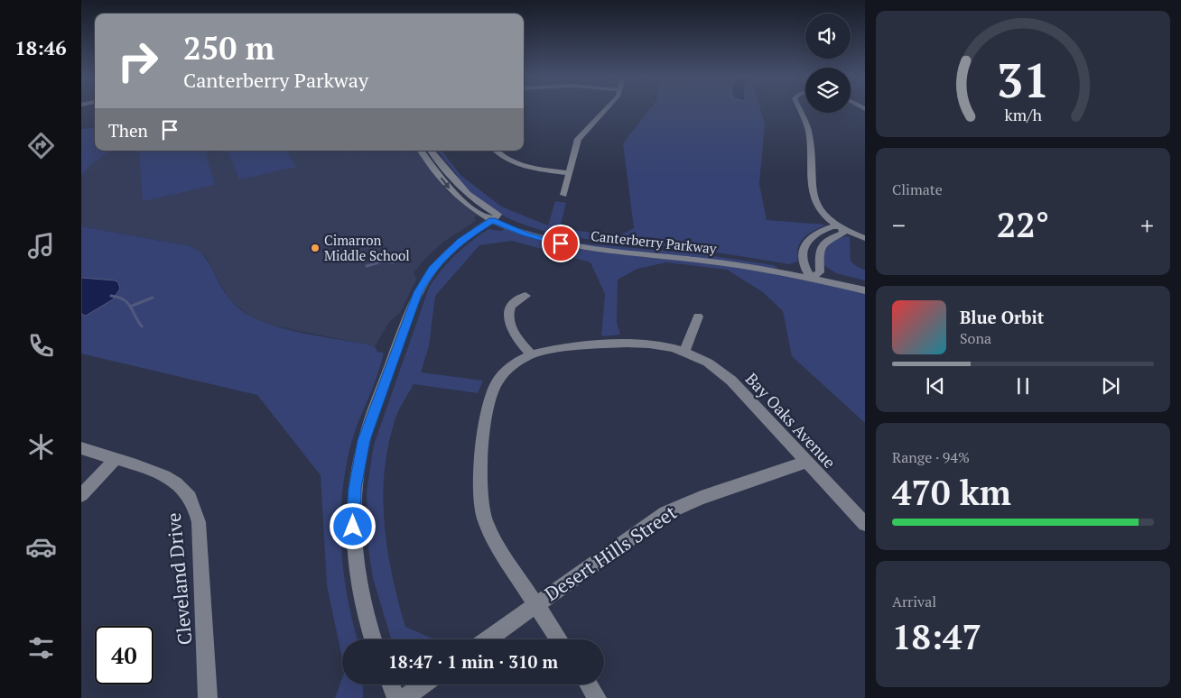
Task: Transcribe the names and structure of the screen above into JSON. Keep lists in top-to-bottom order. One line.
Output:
{"streets":{"street":["Canterberry Parkway","Bay Oaks Avenue","Desert Hills Street","Cleveland Drive"]},"crossings":[["Bay Oaks Avenue","Desert Hills Street"]],"places":["Cimarron Middle School"],"page":{"tabs":"18:46","turn":["250 m","Canterberry Parkway"],"then":"Then","tile":["Climate",["Range · 94%","470 km"],["Arrival","18:47"]],"heat":["−","22°","+"],"song":["Blue Orbit","Sona"],"limit":"40","trip":"18:47 · 1 min · 310 m","gauge":["31","km/h"]}}
